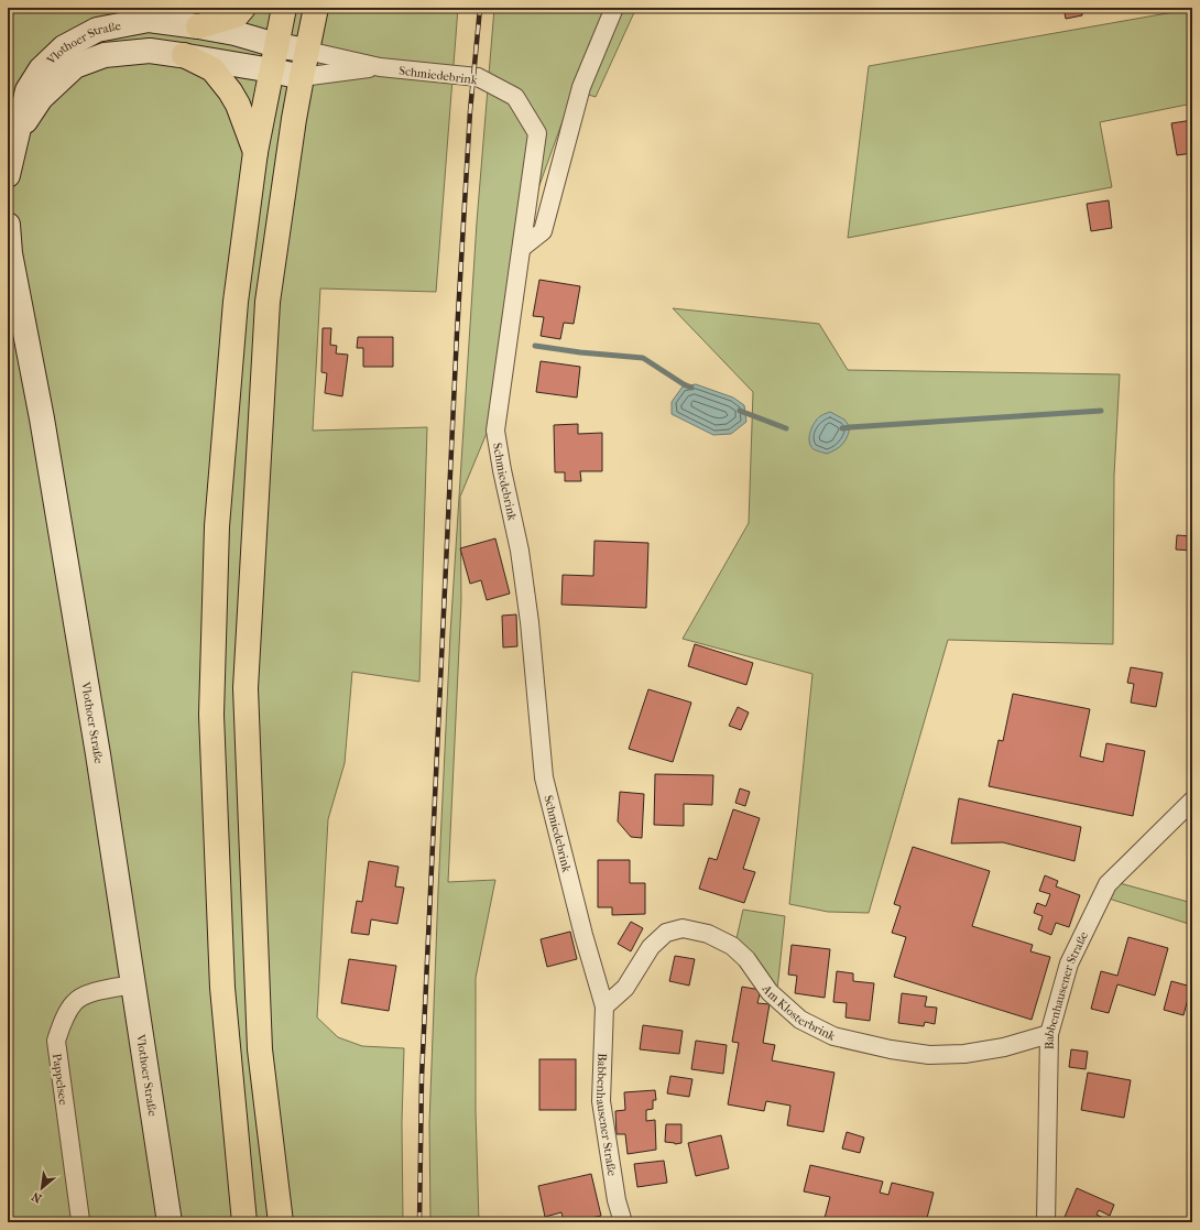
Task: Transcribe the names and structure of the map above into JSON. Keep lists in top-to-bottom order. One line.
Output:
{"streets":{"main road":["Vlothoer Straße"],"street":["Schmiedebrink","Babbenhausener Straße","Am Klosterbrink","Pappelsee"]},"crossings":[["Vlothoer Straße","Schmiedebrink"],["Vlothoer Straße","Pappelsee"],["Schmiedebrink","Babbenhausener Straße"],["Schmiedebrink","Am Klosterbrink"],["Babbenhausener Straße","Am Klosterbrink"]],"north":"bottom left"}
